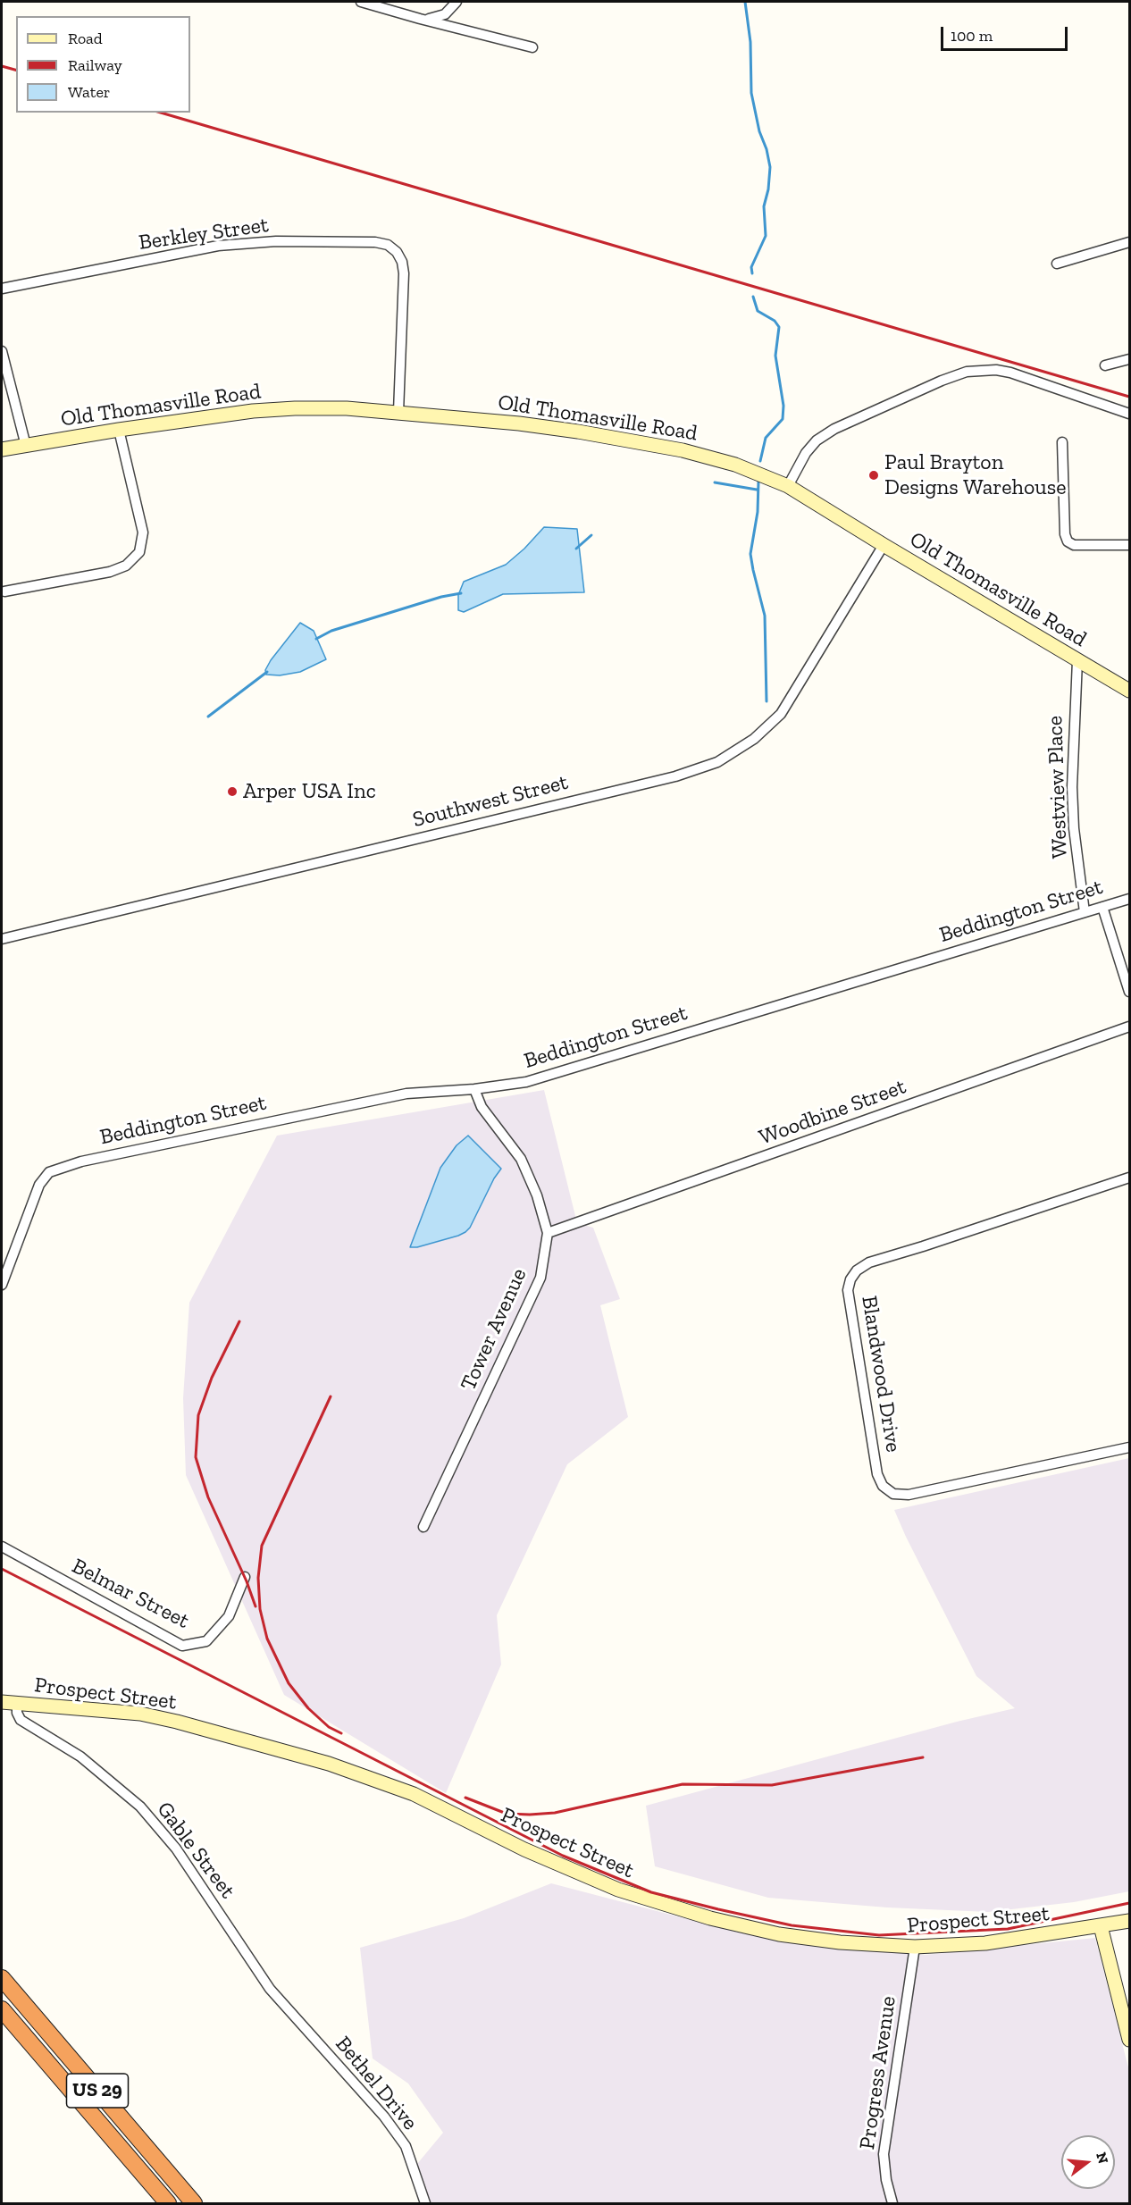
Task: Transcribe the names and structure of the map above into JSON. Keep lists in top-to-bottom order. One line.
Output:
{"streets":{"highway":["US 29"],"street":["Berkley Street","Old Thomasville Road","Westview Place","Southwest Street","Beddington Street","Woodbine Street","Tower Avenue","Blandwood Drive","Belmar Street","Prospect Street","Gable Street","Progress Avenue","Bethel Drive"]},"crossings":[["Berkley Street","Old Thomasville Road"],["Old Thomasville Road","Westview Place"],["Old Thomasville Road","Southwest Street"],["Westview Place","Beddington Street"],["Beddington Street","Tower Avenue"],["Woodbine Street","Tower Avenue"],["Prospect Street","Gable Street"],["Prospect Street","Progress Avenue"],["Gable Street","Bethel Drive"]],"places":["Paul Brayton Designs Warehouse","Arper USA Inc"],"legend":["Road","Railway","Water"],"scale_bar":"100 m","north":"right"}
